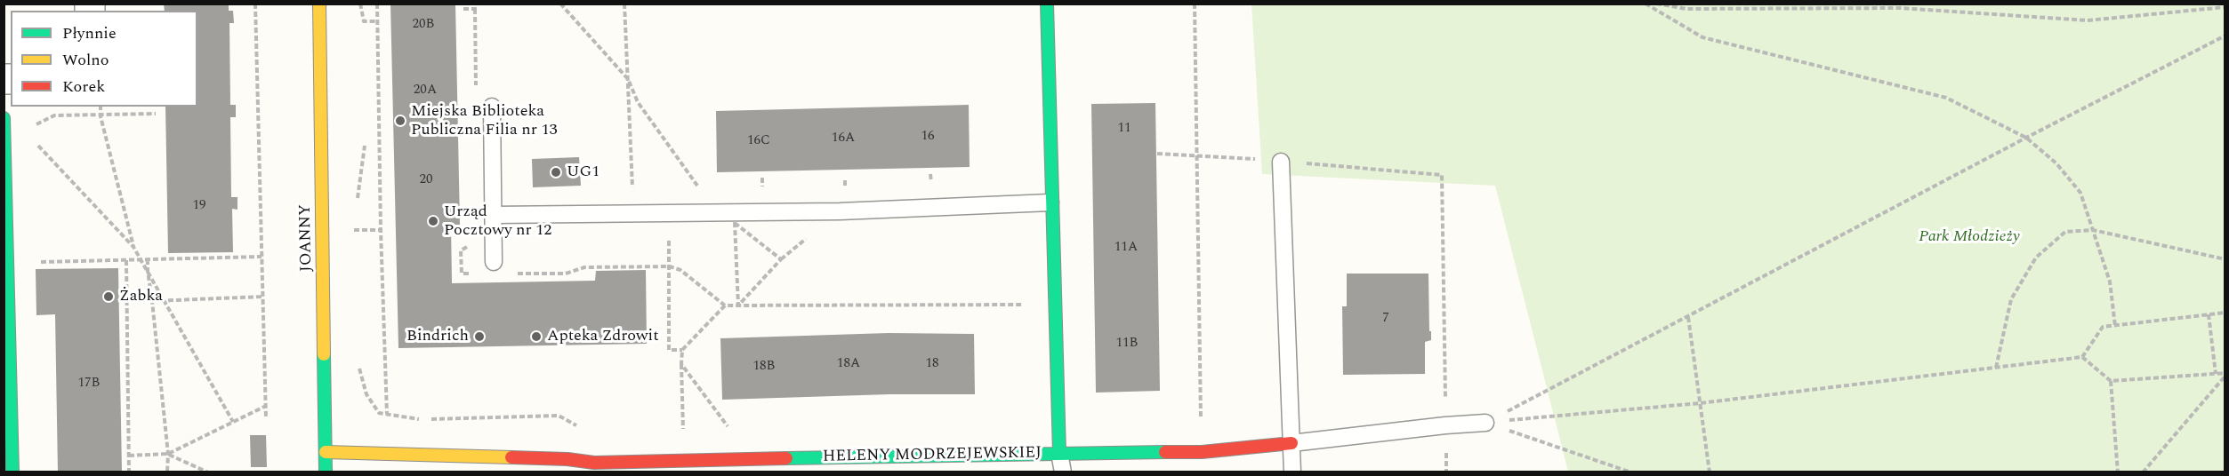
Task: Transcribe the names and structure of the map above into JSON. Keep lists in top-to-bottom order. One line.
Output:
{"streets":{"street":["JOANNY","HELENY MODRZEJEWSKIEJ"]},"crossings":[["JOANNY","HELENY MODRZEJEWSKIEJ"]],"parks":["Park Młodzieży"],"places":["Miejska Biblioteka Publiczna Filia nr 13","UG1","Urząd Pocztowy nr 12","Żabka","Bindrich","Apteka Zdrowit"],"house_numbers":["20B","20A","11","16","16A","16C","20","19","11A","7","11B","18A","18","18B","17B"],"legend":["Płynnie","Wolno","Korek"]}
